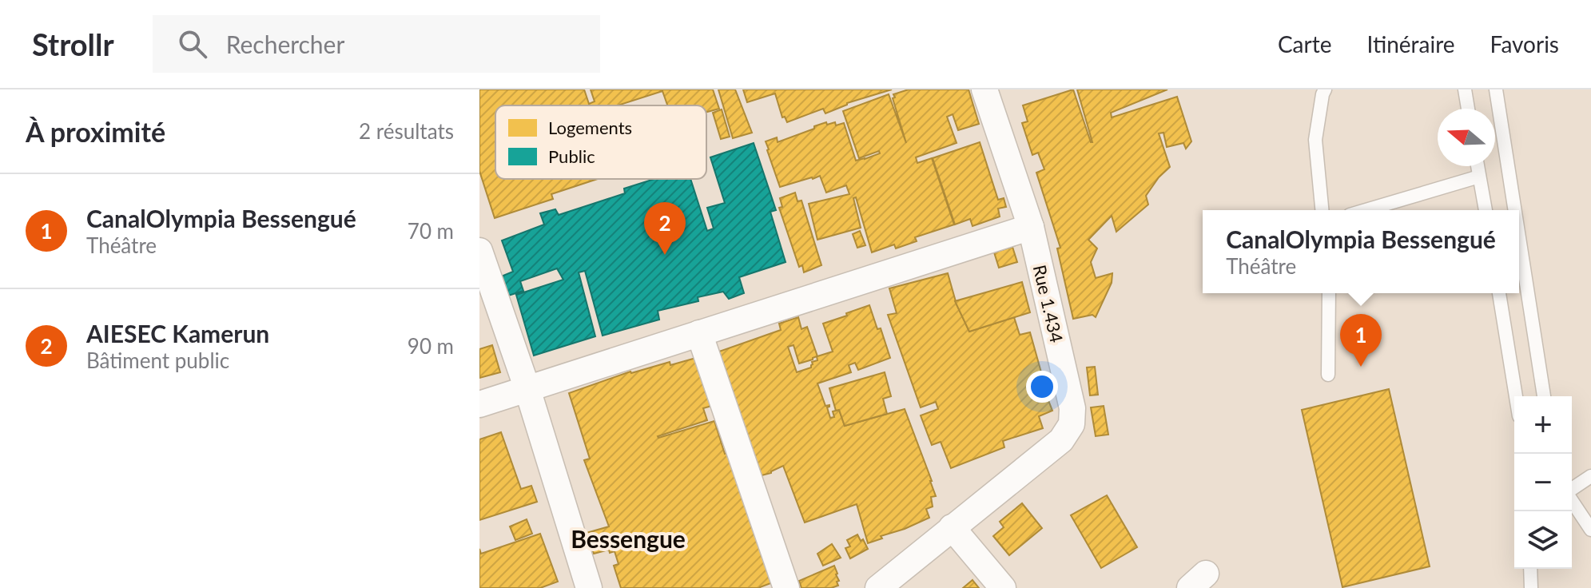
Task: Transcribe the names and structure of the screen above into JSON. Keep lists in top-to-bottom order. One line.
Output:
{"streets":{"street":["Rue 1.434"]},"districts":["Bessengue"],"legend":["Logements","Public"],"north":"left","page":{"header":"Strollr","search":"Rechercher","nav":["Carte","Itinéraire","Favoris"],"heading":["À proximité","2 résultats"],"list":[{"mark":"1","name":"CanalOlympia Bessengué","note":"Théâtre","value":"70 m"},{"mark":"2","name":"AIESEC Kamerun","note":"Bâtiment public","value":"90 m"}],"pins":["2","1"],"popup":["CanalOlympia Bessengué","Théâtre"],"map_buttons":["+","−"]}}
